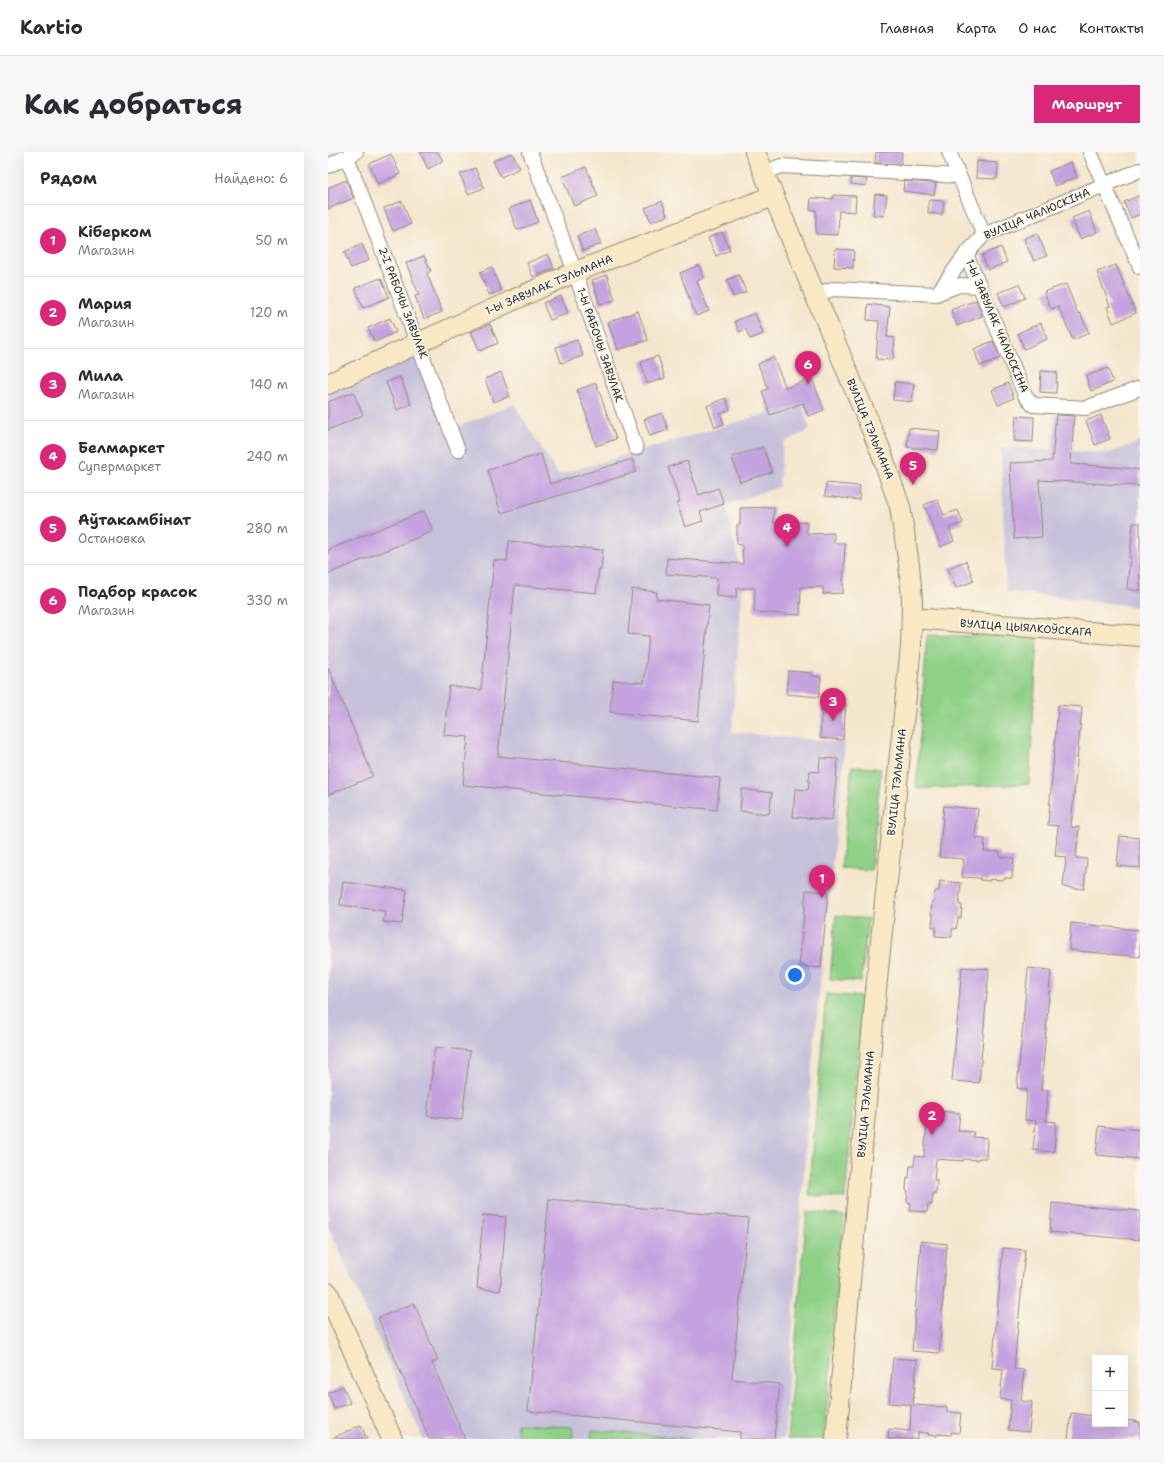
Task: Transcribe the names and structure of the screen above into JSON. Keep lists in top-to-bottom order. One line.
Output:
{"streets":{"main road":["1-Ы ЗАВУЛАК ТЭЛЬМАНА","ВУЛІЦА ТЭЛЬМАНА","ВУЛІЦА ЦЫЯЛКОЎСКАГА"],"street":["ВУЛІЦА ЧАЛЮСКІНА","2-І РАБОЧЫ ЗАВУЛАК","1-Ы ЗАВУЛАК ЧАЛЮСКІНА","1-Ы РАБОЧЫ ЗАВУЛАК"]},"crossings":[["ВУЛІЦА ЧАЛЮСКІНА","1-Ы ЗАВУЛАК ЧАЛЮСКІНА"],["1-Ы ЗАВУЛАК ТЭЛЬМАНА","2-І РАБОЧЫ ЗАВУЛАК"],["1-Ы ЗАВУЛАК ТЭЛЬМАНА","1-Ы РАБОЧЫ ЗАВУЛАК"],["1-Ы ЗАВУЛАК ТЭЛЬМАНА","ВУЛІЦА ТЭЛЬМАНА"],["ВУЛІЦА ТЭЛЬМАНА","ВУЛІЦА ЦЫЯЛКОЎСКАГА"]],"page":{"header":"Kartio","nav":["Главная","Карта","О нас","Контакты"],"title":"Как добраться","buttons":"Маршрут","heading":["Рядом","Найдено: 6"],"list":[{"mark":"1","name":"Кіберком","note":"Магазин","value":"50 m"},{"mark":"2","name":"Мария","note":"Магазин","value":"120 m"},{"mark":"3","name":"Мила","note":"Магазин","value":"140 m"},{"mark":"4","name":"Белмаркет","note":"Супермаркет","value":"240 m"},{"mark":"5","name":"Аўтакамбінат","note":"Остановка","value":"280 m"},{"mark":"6","name":"Подбор красок","note":"Магазин","value":"330 m"}],"pins":["6","5","4","3","1","2"],"map_buttons":["+","−"]}}
